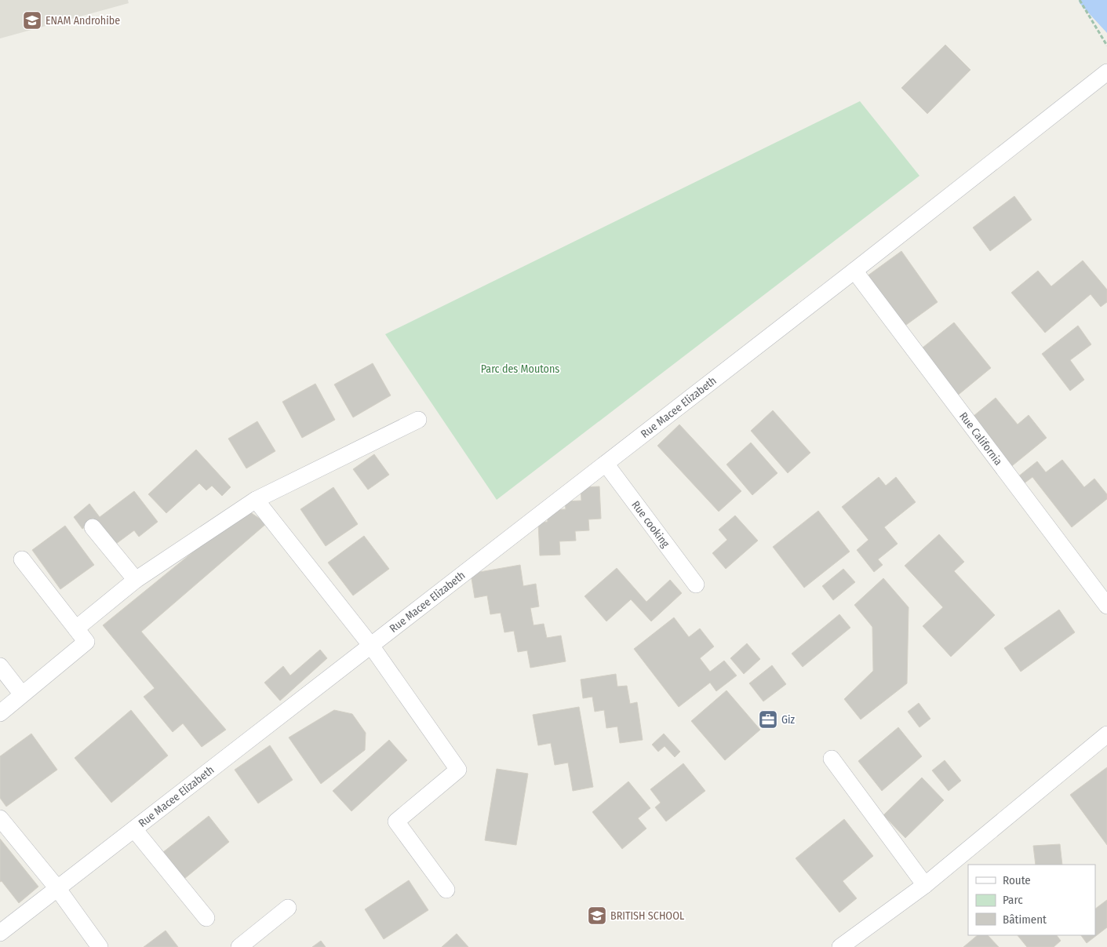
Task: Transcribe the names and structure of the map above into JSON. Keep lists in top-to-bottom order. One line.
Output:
{"streets":{"street":["Rue Macee Elizabeth","Rue California","Rue cooking"]},"crossings":[["Rue Macee Elizabeth","Rue California"],["Rue Macee Elizabeth","Rue cooking"]],"parks":["Parc des Moutons"],"places":{"school or university":["ENAM Androhibe","BRITISH SCHOOL"],"office":["Giz"]},"legend":["Route","Parc","Bâtiment"]}
